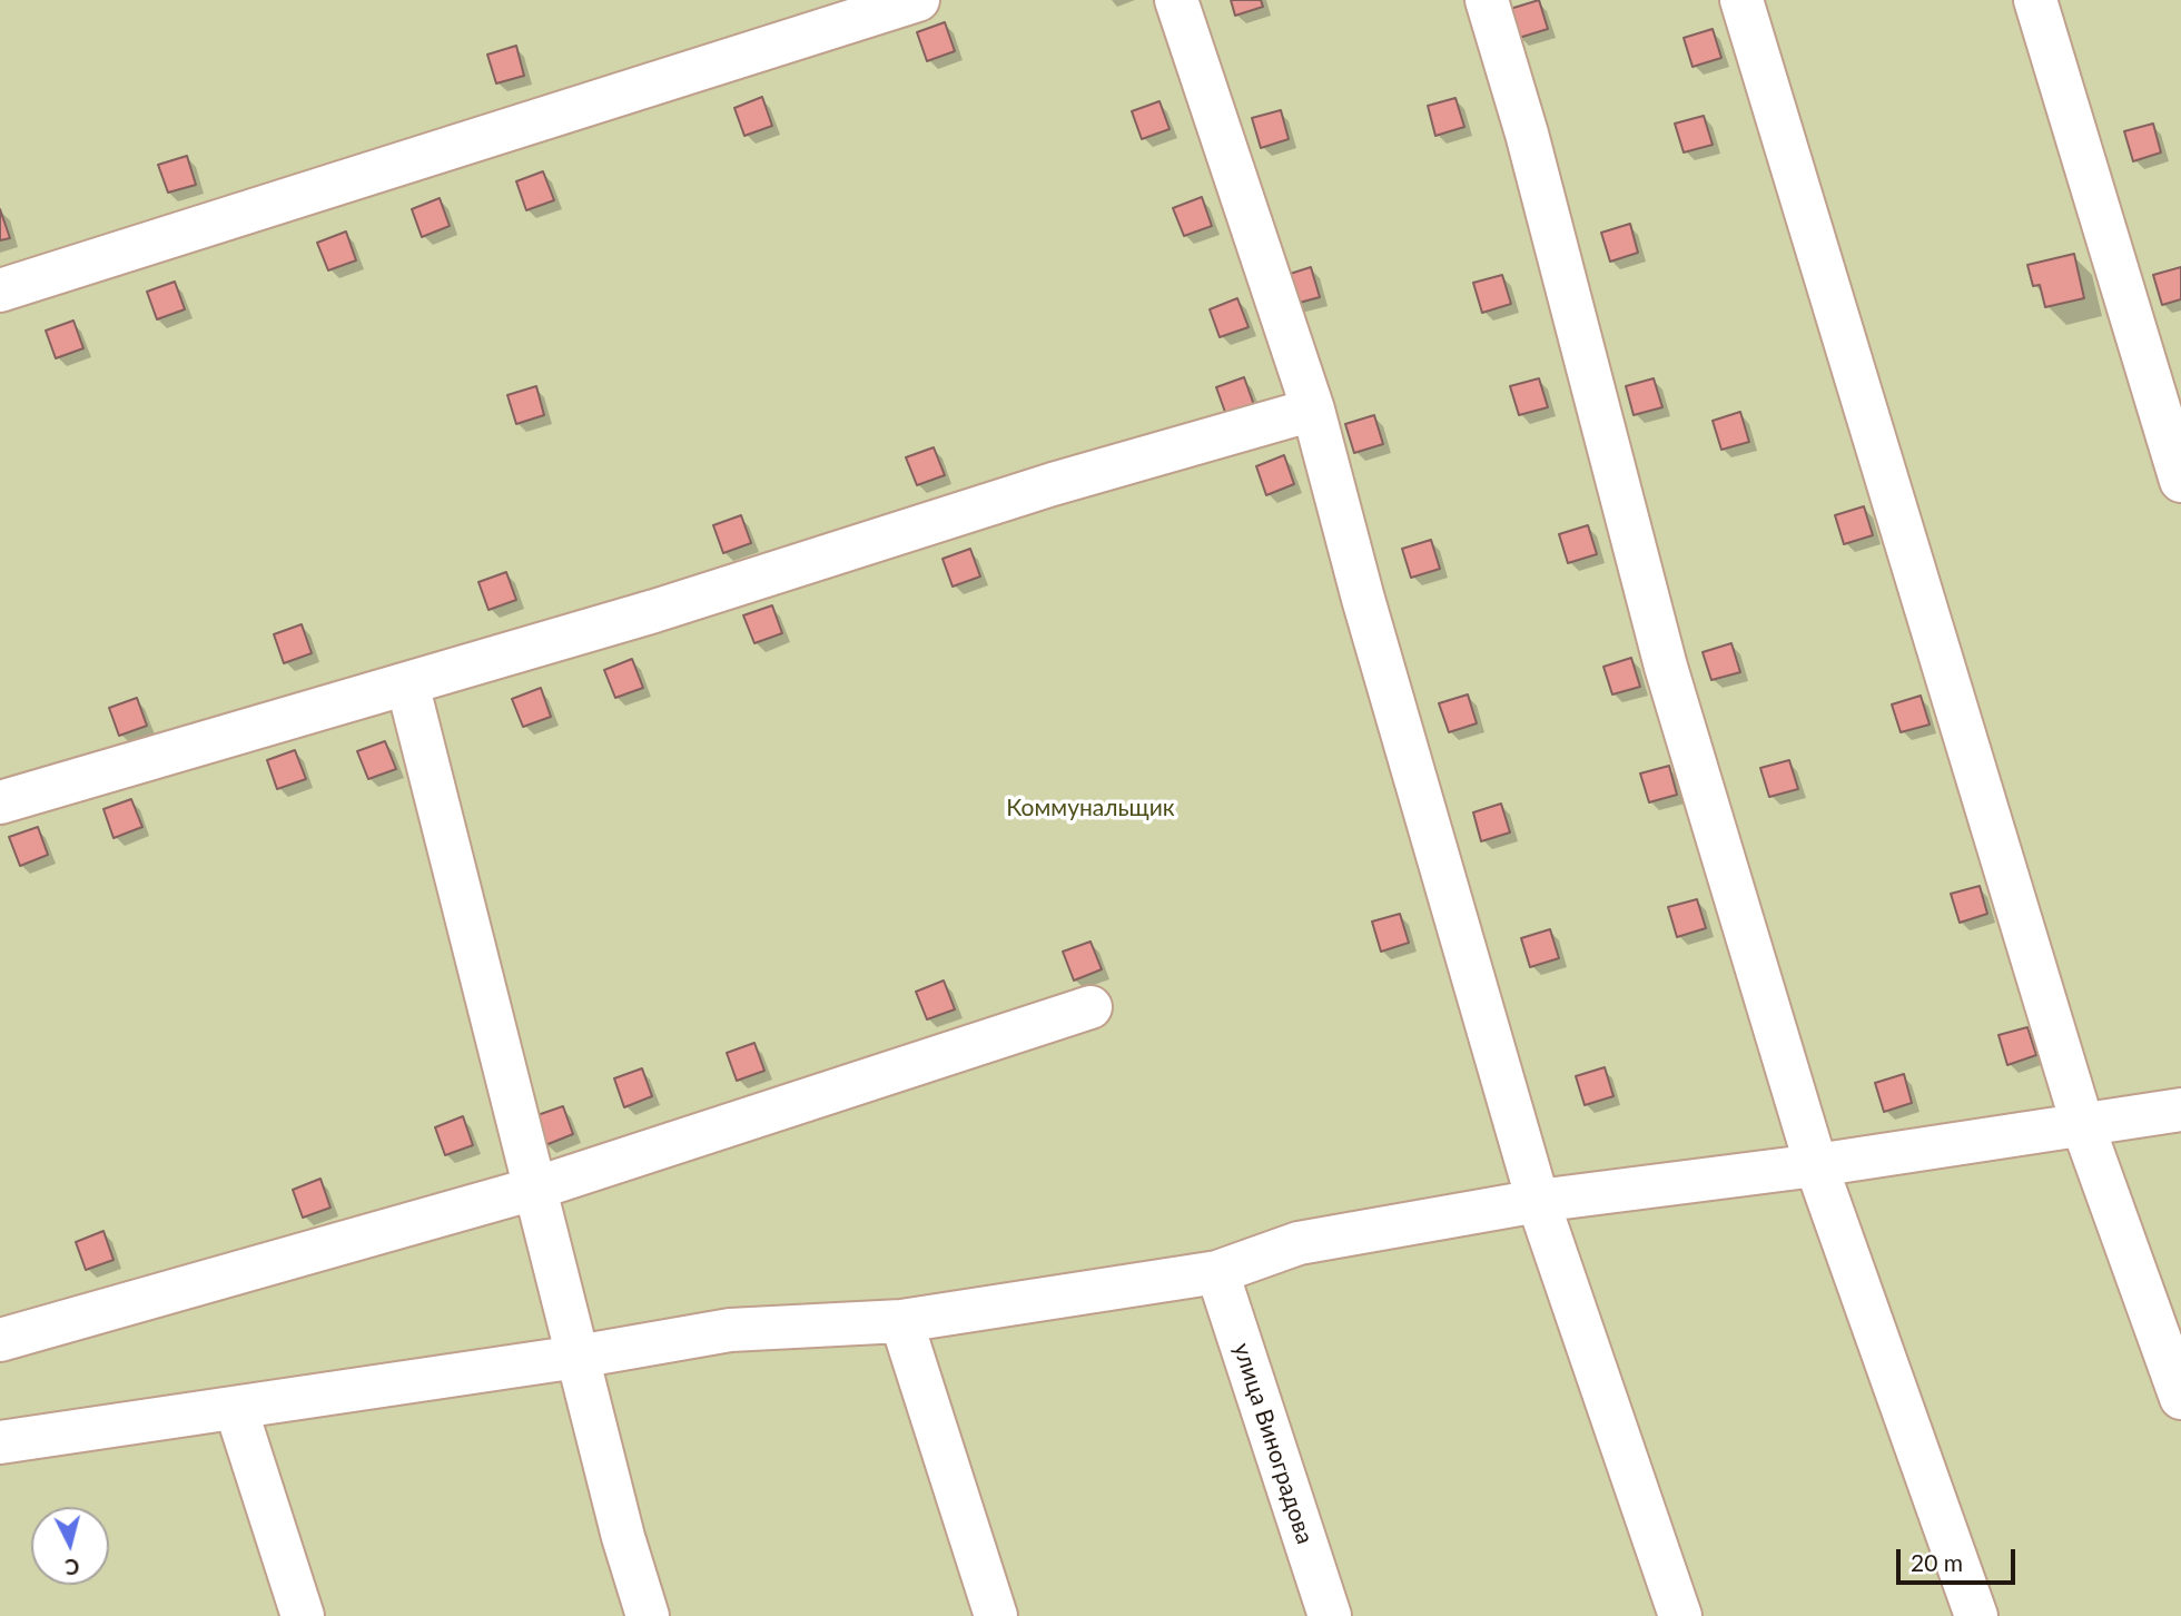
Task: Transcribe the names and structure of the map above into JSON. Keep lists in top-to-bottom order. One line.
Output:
{"streets":{"street":["улица Виноградова"]},"parks":["Коммунальщик"],"scale_bar":"20 m","north":"bottom"}
